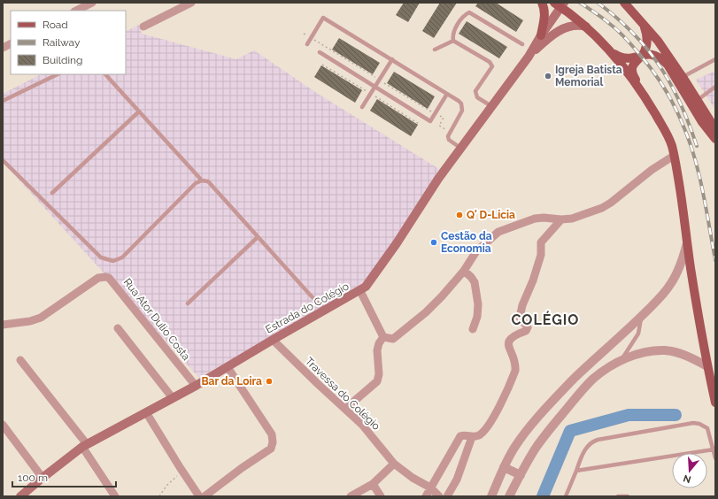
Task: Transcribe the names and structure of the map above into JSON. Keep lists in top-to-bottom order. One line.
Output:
{"streets":{"main road":["Estrada do Colégio"],"street":["Rua Ator Dulio Costa","Travessa do Colégio"]},"crossings":[["Estrada do Colégio","Rua Ator Dulio Costa"],["Estrada do Colégio","Travessa do Colégio"]],"districts":["COLÉGIO"],"places":["Igreja Batista Memorial","Q' D-Licia","Cestão da Economia","Bar da Loira"],"legend":["Road","Railway","Building"],"scale_bar":"100 m","north":"bottom"}
